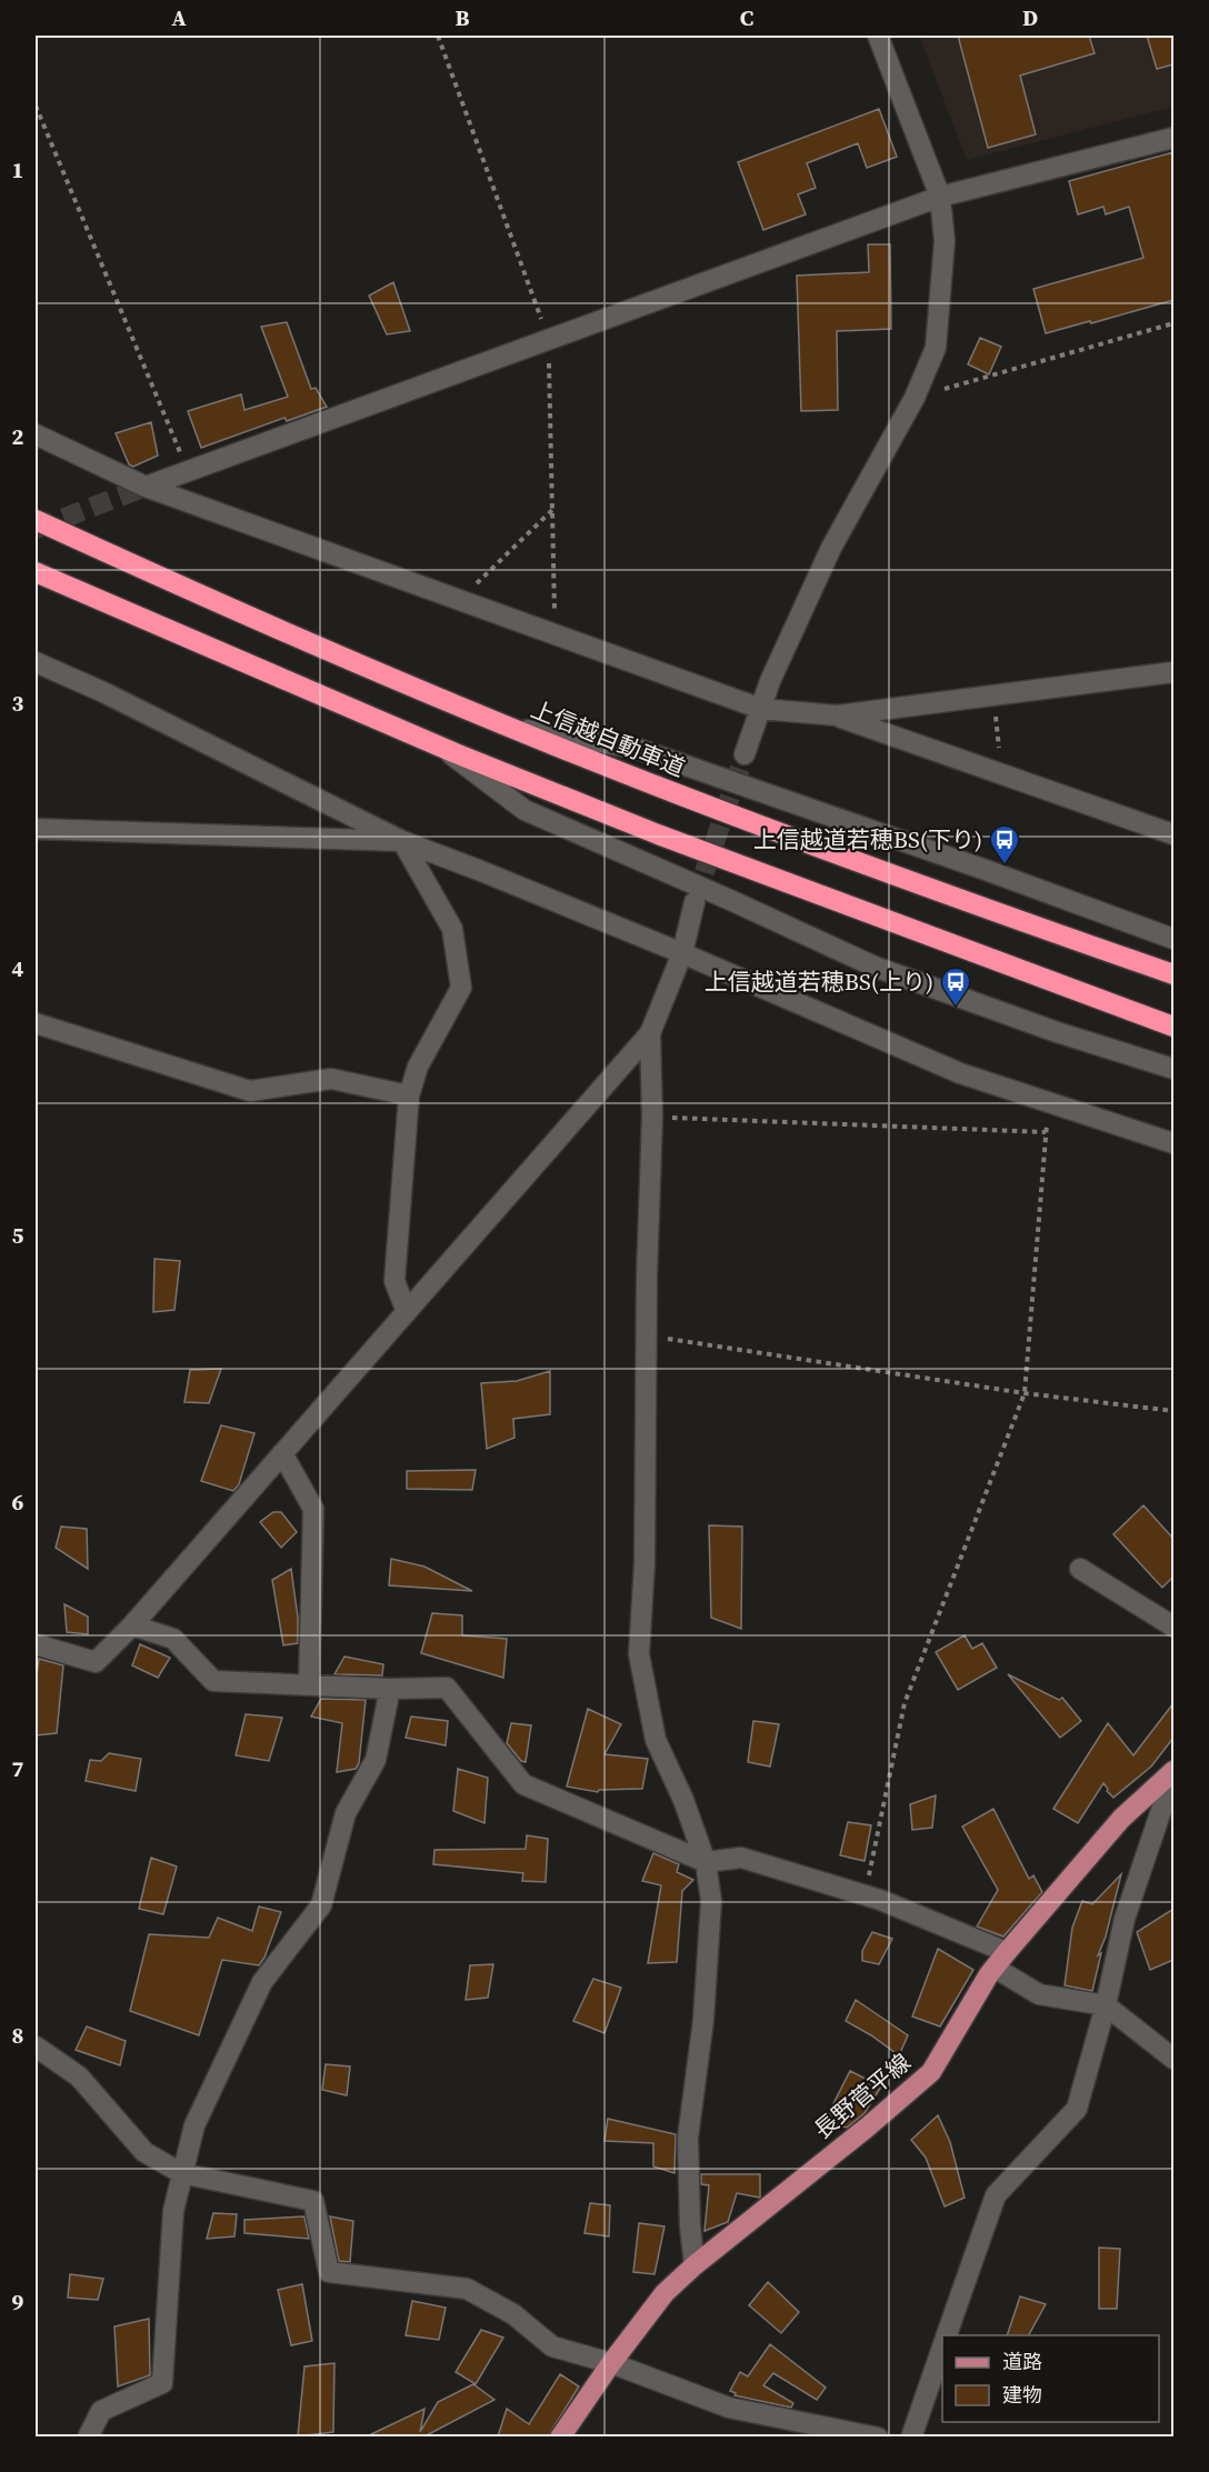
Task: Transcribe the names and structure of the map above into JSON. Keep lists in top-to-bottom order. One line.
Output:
{"streets":{"highway":["上信越自動車道"],"main road":["長野菅平線"]},"places":{"bus stop":["上信越道若穂BS(下り)","上信越道若穂BS(上り)"]},"legend":["道路","建物"],"grid":{"columns":["A","B","C","D"],"rows":["1","2","3","4","5","6","7","8","9"]}}
